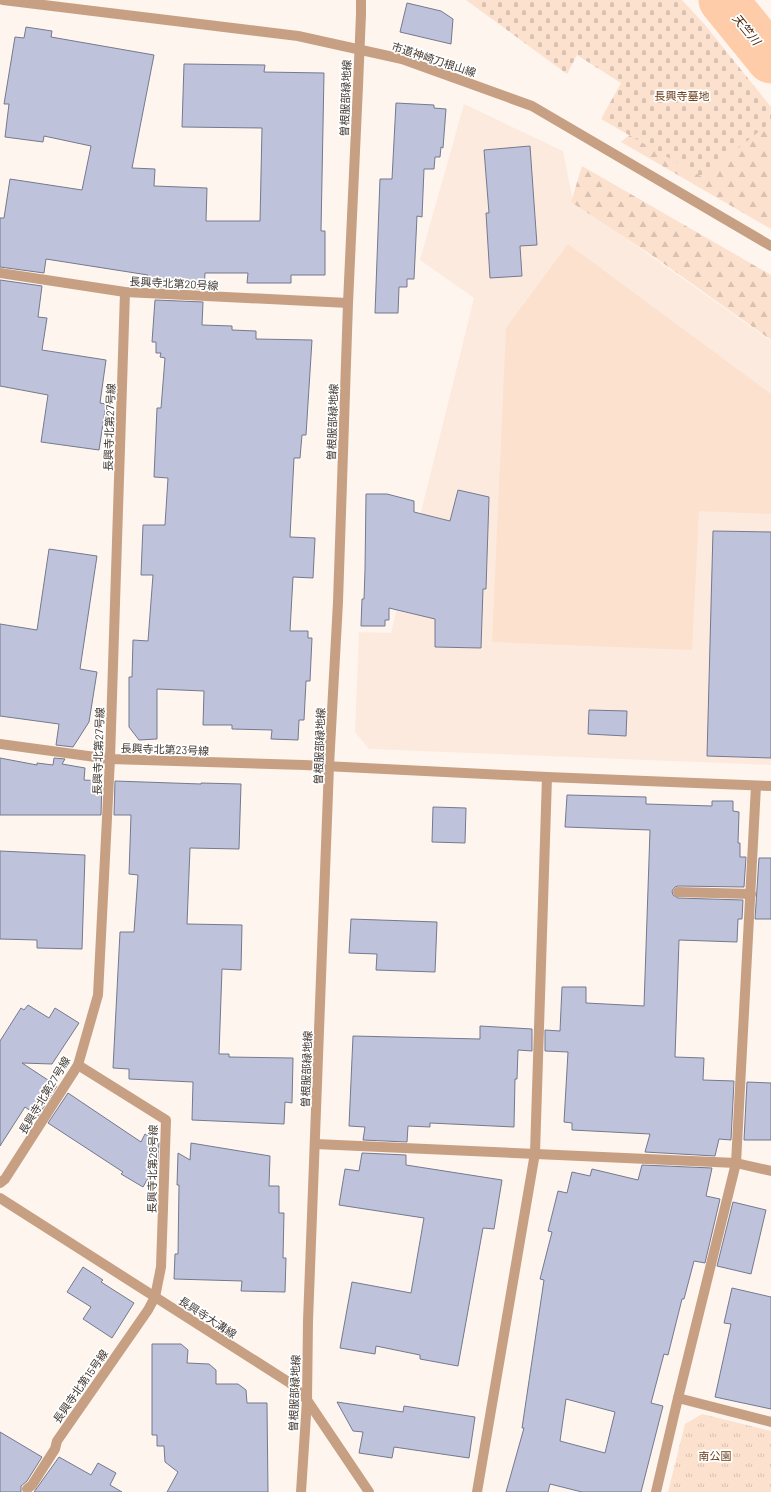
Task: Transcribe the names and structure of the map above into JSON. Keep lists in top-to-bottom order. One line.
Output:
{"streets":{"street":["市道神崎刀根山線","曽根服部緑地線","長興寺北第20号線","長興寺北第27号線","長興寺北第23号線","長興寺北第28号線","長興寺大溝線","長興寺北第15号線"]},"crossings":[["曽根服部緑地線","長興寺北第20号線"],["曽根服部緑地線","長興寺北第23号線"],["曽根服部緑地線","長興寺大溝線"],["長興寺北第20号線","長興寺北第27号線"],["長興寺北第27号線","長興寺北第23号線"],["長興寺北第27号線","長興寺北第28号線"],["長興寺北第28号線","長興寺大溝線"],["長興寺北第28号線","長興寺北第15号線"],["長興寺大溝線","長興寺北第15号線"]],"water":["天竺川"],"parks":["長興寺墓地","南公園"]}
